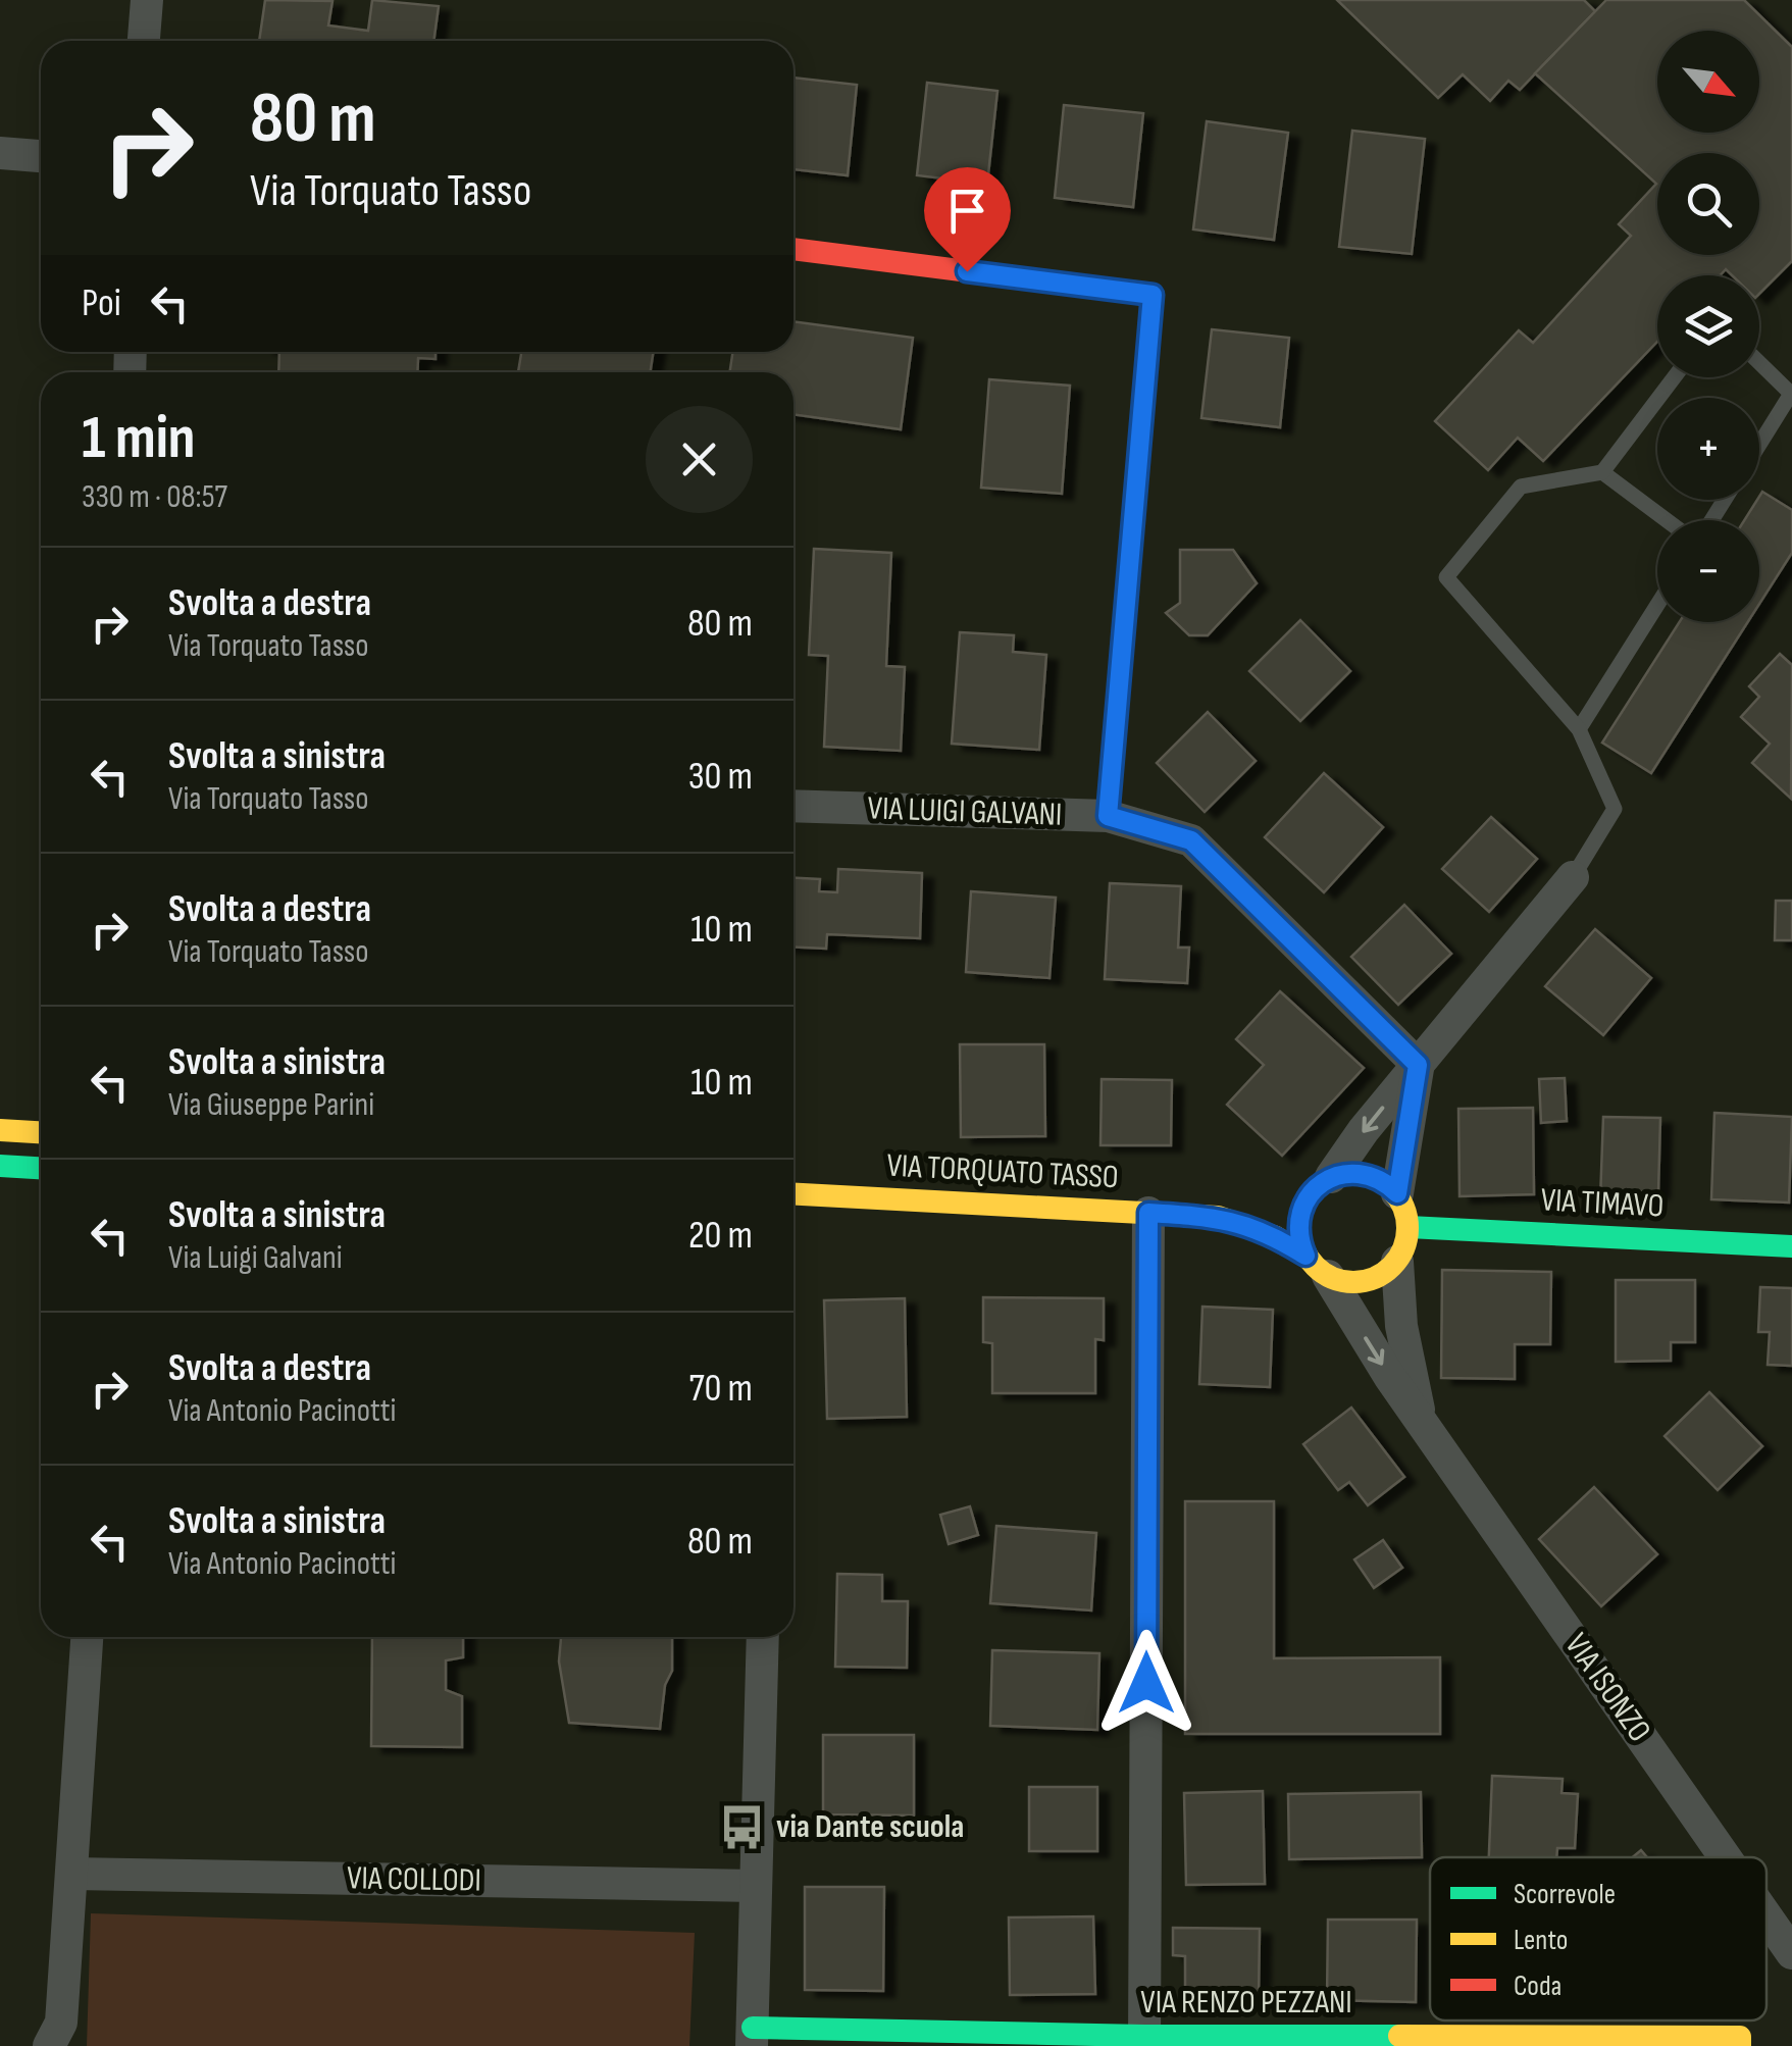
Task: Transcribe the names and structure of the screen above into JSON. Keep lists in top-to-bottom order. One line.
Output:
{"streets":{"street":["VIA LUIGI GALVANI","VIA TORQUATO TASSO","VIA TIMAVO","VIA ISONZO","VIA COLLODI","VIA RENZO PEZZANI"]},"crossings":[["VIA TORQUATO TASSO","VIA TIMAVO"],["VIA TORQUATO TASSO","VIA ISONZO"],["VIA TIMAVO","VIA ISONZO"]],"places":{"bus stop":["via Dante scuola"]},"legend":["Scorrevole","Lento","Coda"],"north":"bottom right","page":{"map_buttons":["+","−"],"turn":["80 m","Via Torquato Tasso"],"then":"Poi","heading":["1 min","330 m · 08:57"],"list":[{"name":"Svolta a destra","note":"Via Torquato Tasso","value":"80 m"},{"name":"Svolta a sinistra","note":"Via Torquato Tasso","value":"30 m"},{"name":"Svolta a destra","note":"Via Torquato Tasso","value":"10 m"},{"name":"Svolta a sinistra","note":"Via Giuseppe Parini","value":"10 m"},{"name":"Svolta a sinistra","note":"Via Luigi Galvani","value":"20 m"},{"name":"Svolta a destra","note":"Via Antonio Pacinotti","value":"70 m"},{"name":"Svolta a sinistra","note":"Via Antonio Pacinotti","value":"80 m"}]}}
